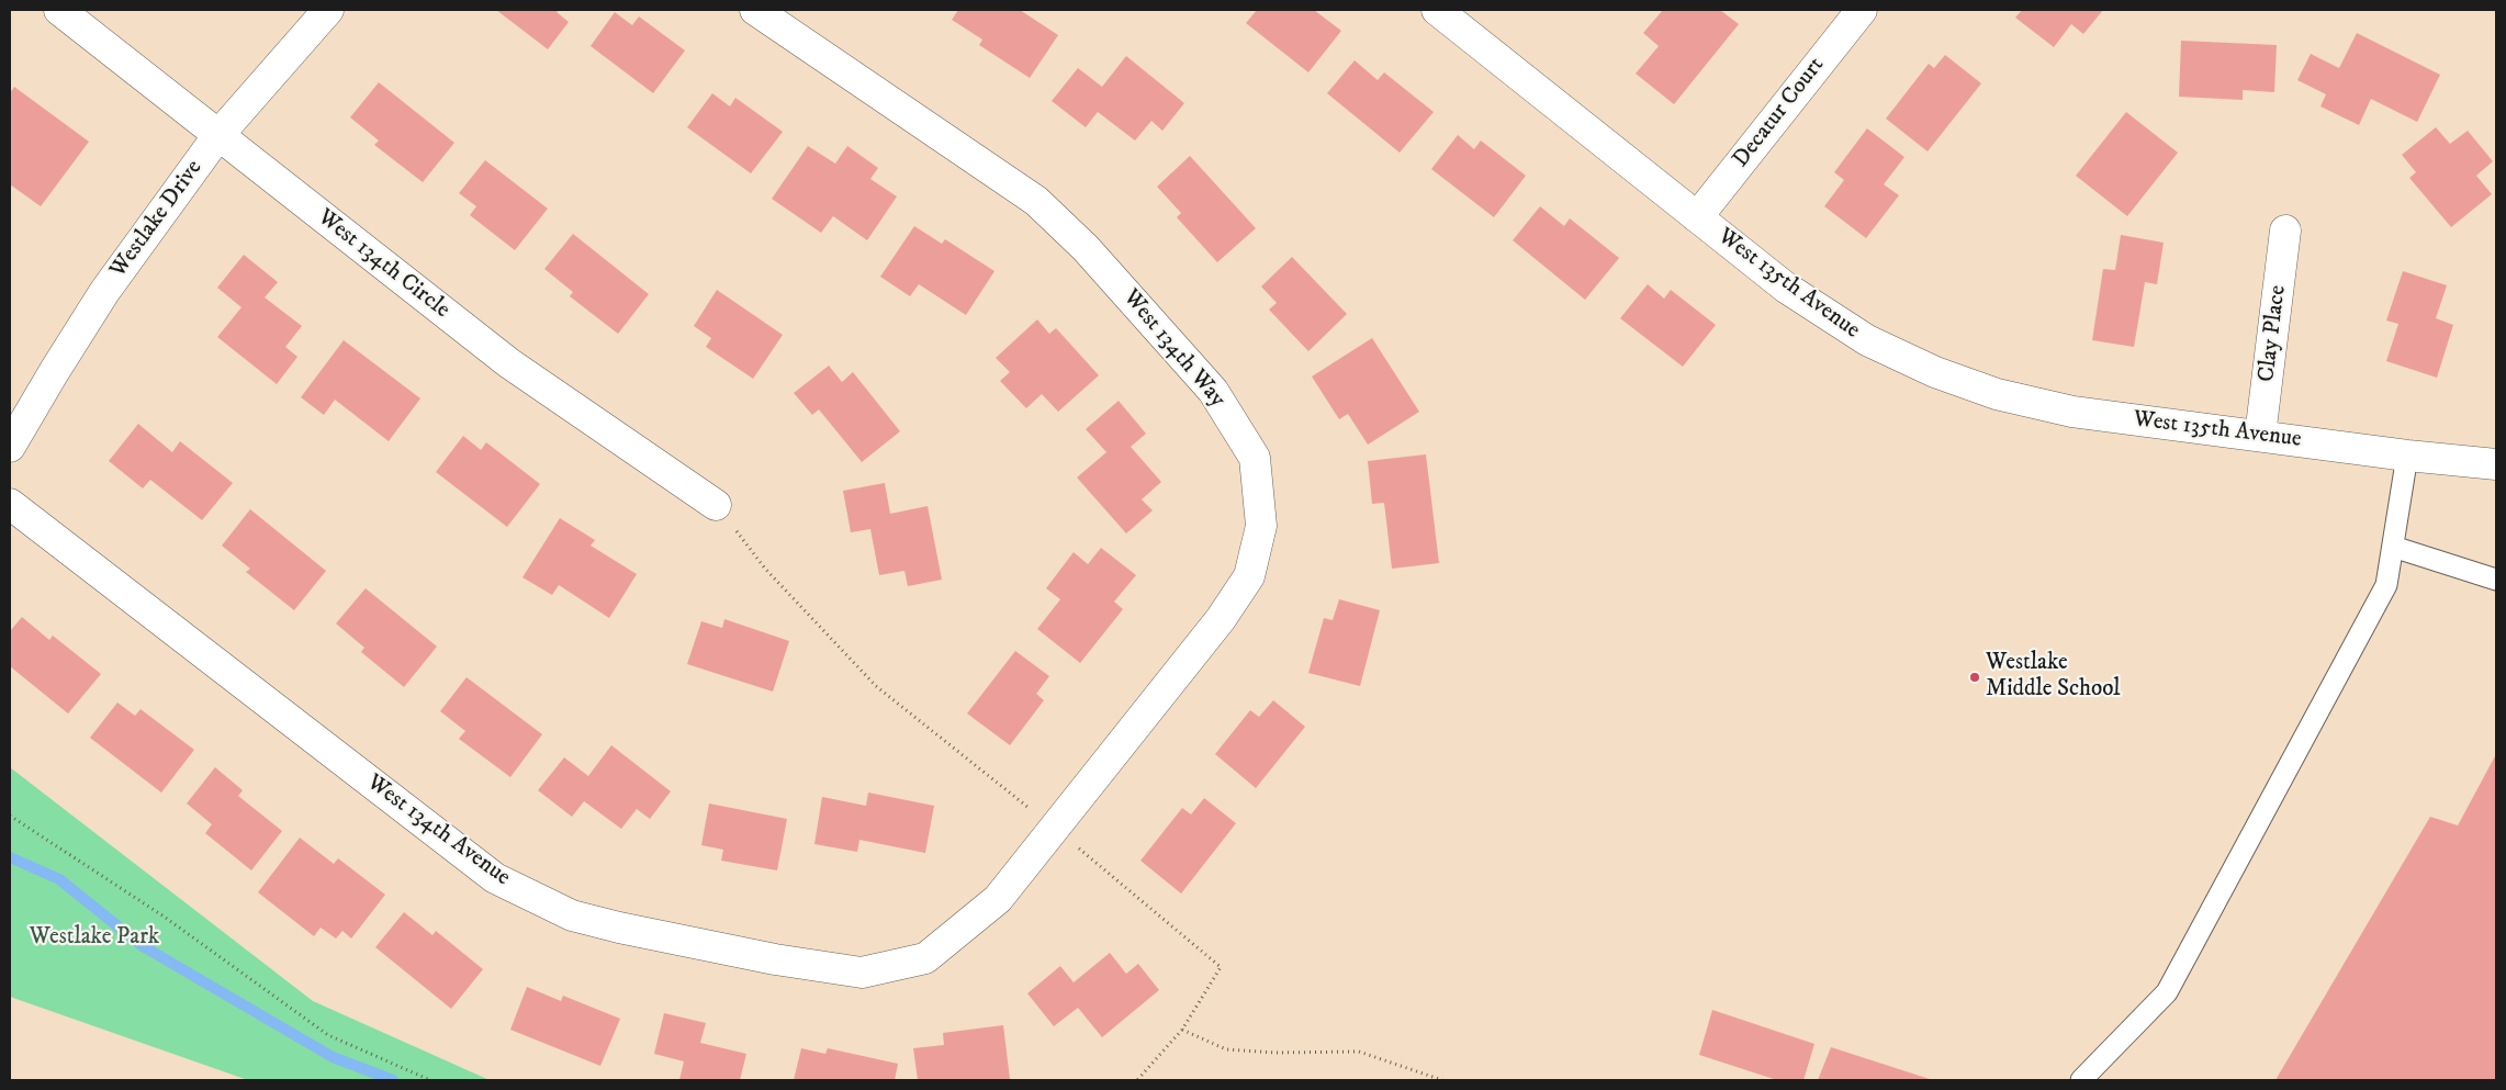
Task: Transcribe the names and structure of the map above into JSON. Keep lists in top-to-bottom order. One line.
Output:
{"streets":{"street":["Decatur Court","Westlake Drive","West 134th Circle","West 135th Avenue","Clay Place","West 134th Way","West 134th Avenue"]},"crossings":[["Decatur Court","West 135th Avenue"],["Westlake Drive","West 134th Circle"],["West 135th Avenue","Clay Place"],["West 134th Way","West 134th Avenue"]],"parks":["Westlake Park"],"places":["Westlake Middle School"]}
